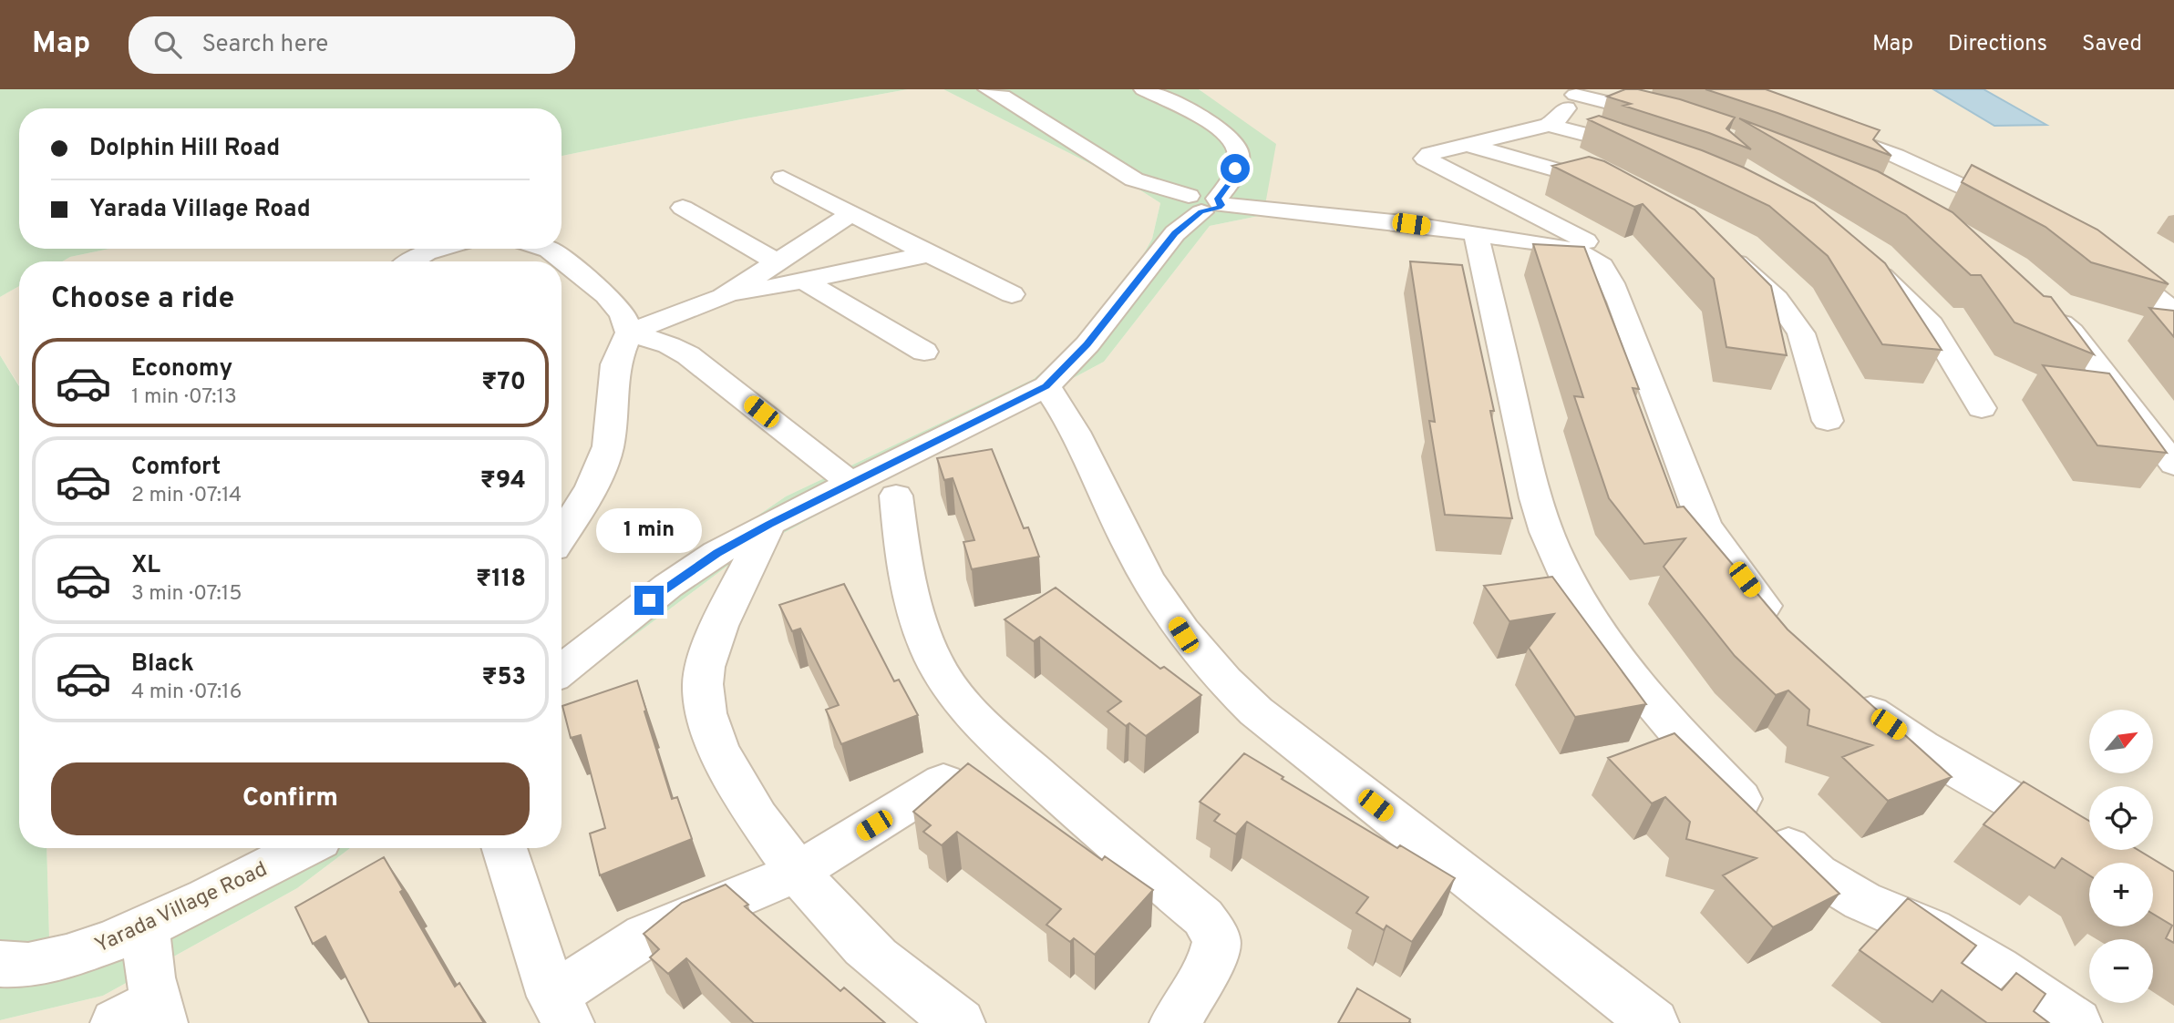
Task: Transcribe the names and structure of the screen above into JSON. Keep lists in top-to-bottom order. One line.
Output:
{"streets":{"street":["Yarada Village Road"]},"north":"top right","page":{"header":"Map","search":"Search here","nav":["Map","Directions","Saved"],"banner":["Dolphin Hill Road","Yarada Village Road"],"heading":"Choose a ride","list":[{"name":"Economy","note":"1 min · 07:13","value":"₹70"},{"name":"Comfort","note":"2 min · 07:14","value":"₹94"},{"name":"XL","note":"3 min · 07:15","value":"₹118"},{"name":"Black","note":"4 min · 07:16","value":"₹53"}],"bubble":"1 min","map_buttons":["+","−"],"buttons":"Confirm"}}
